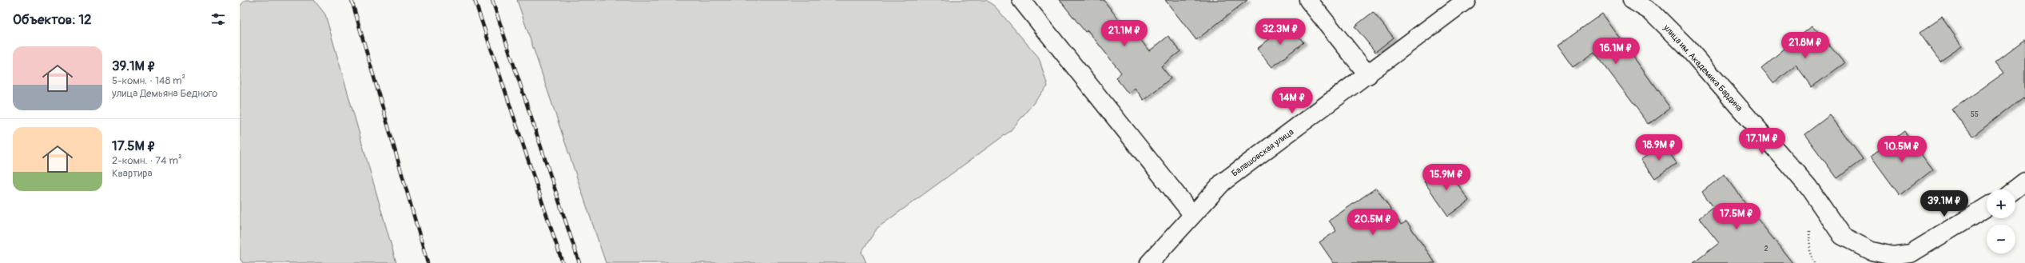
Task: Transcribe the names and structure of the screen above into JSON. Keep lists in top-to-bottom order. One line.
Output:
{"streets":{"street":["улица им. Академика Бардина","Балашовская улица"]},"house_numbers":["55","2"],"page":{"heading":"Объектов: 12","price":["32.3M ₽","21.1M ₽","21.8M ₽","16.1M ₽","14M ₽","17.1M ₽","18.9M ₽","10.5M ₽","15.9M ₽","39.1M ₽","17.5M ₽","20.5M ₽"],"list":[{"name":"39.1M ₽","note":"5-комн. · 148 m² · улица Демьяна Бедного"},{"name":"17.5M ₽","note":"2-комн. · 74 m² · Квартира"}],"map_buttons":["+","−"]}}
